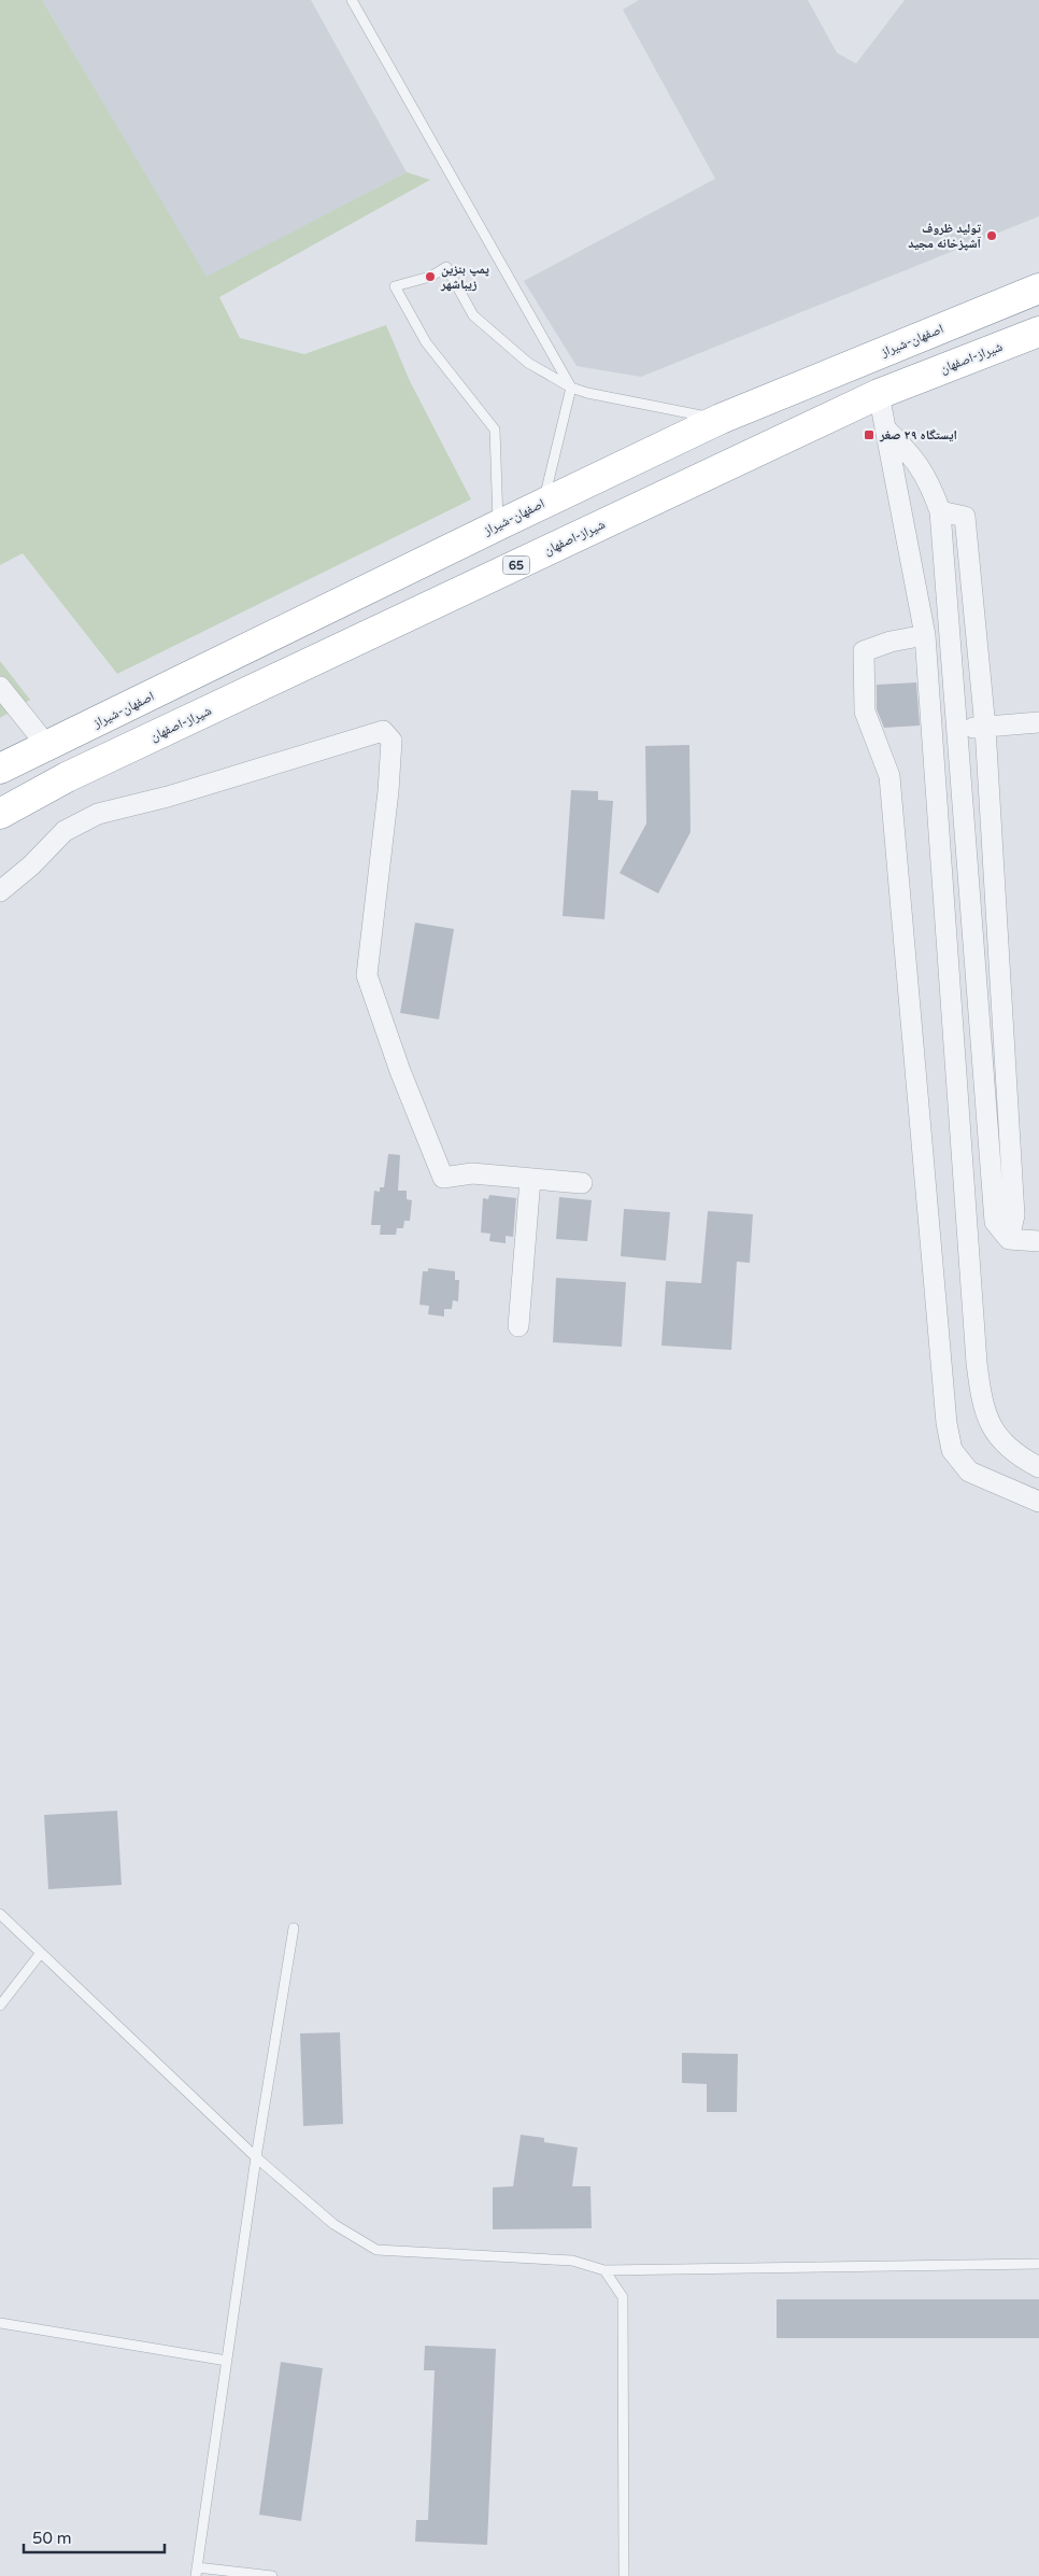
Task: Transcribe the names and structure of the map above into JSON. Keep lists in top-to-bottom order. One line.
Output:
{"streets":{"highway":["اصفهان-شیراز","شیراز-اصفهان","65"]},"places":{"other":["تولید ظروف آشپزخانه مجید","پمپ بنزین زیباشهر"],"transit":["ایستگاه ۲۹ صغر"]},"scale_bar":"50 m"}
